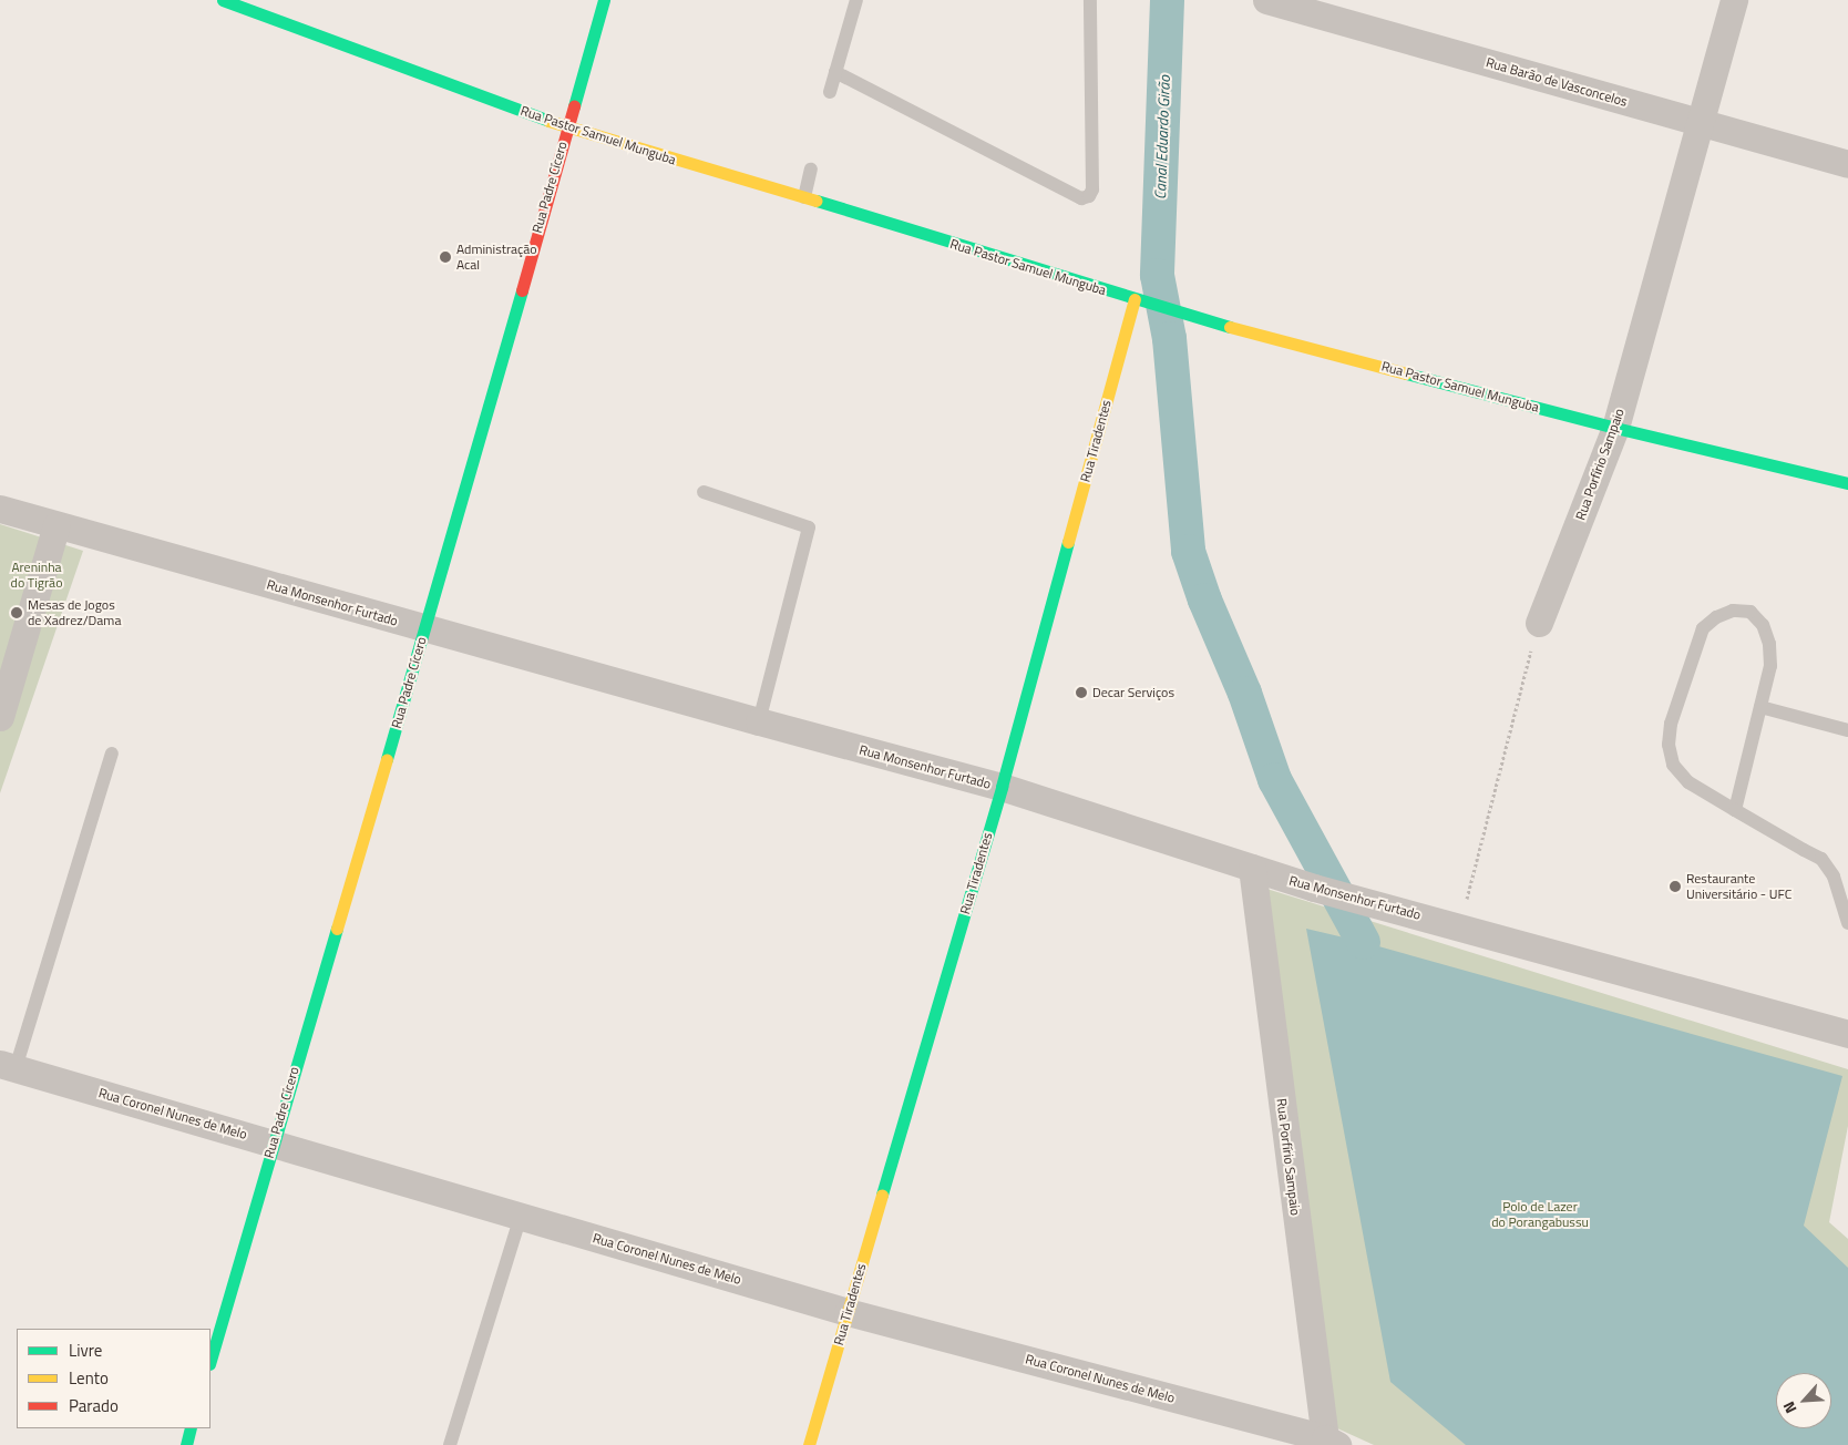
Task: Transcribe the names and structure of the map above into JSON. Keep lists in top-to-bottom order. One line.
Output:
{"streets":{"street":["Rua Barão de Vasconcelos","Rua Pastor Samuel Munguba","Rua Padre Cícero","Rua Tiradentes","Rua Porfírio Sampaio","Rua Monsenhor Furtado","Rua Coronel Nunes de Melo"]},"crossings":[["Rua Barão de Vasconcelos","Rua Porfírio Sampaio"],["Rua Pastor Samuel Munguba","Rua Padre Cícero"],["Rua Pastor Samuel Munguba","Rua Tiradentes"],["Rua Pastor Samuel Munguba","Rua Porfírio Sampaio"],["Rua Padre Cícero","Rua Monsenhor Furtado"],["Rua Padre Cícero","Rua Coronel Nunes de Melo"],["Rua Tiradentes","Rua Monsenhor Furtado"],["Rua Tiradentes","Rua Coronel Nunes de Melo"],["Rua Porfírio Sampaio","Rua Monsenhor Furtado"],["Rua Porfírio Sampaio","Rua Coronel Nunes de Melo"]],"water":["Canal Eduardo Girão"],"parks":["Areninha do Tigrão","Polo de Lazer do Porangabussu"],"places":["Administração Acal","Mesas de Jogos de Xadrez/Dama","Decar Serviços","Restaurante Universitário - UFC"],"legend":["Livre","Lento","Parado"],"north":"bottom left"}
